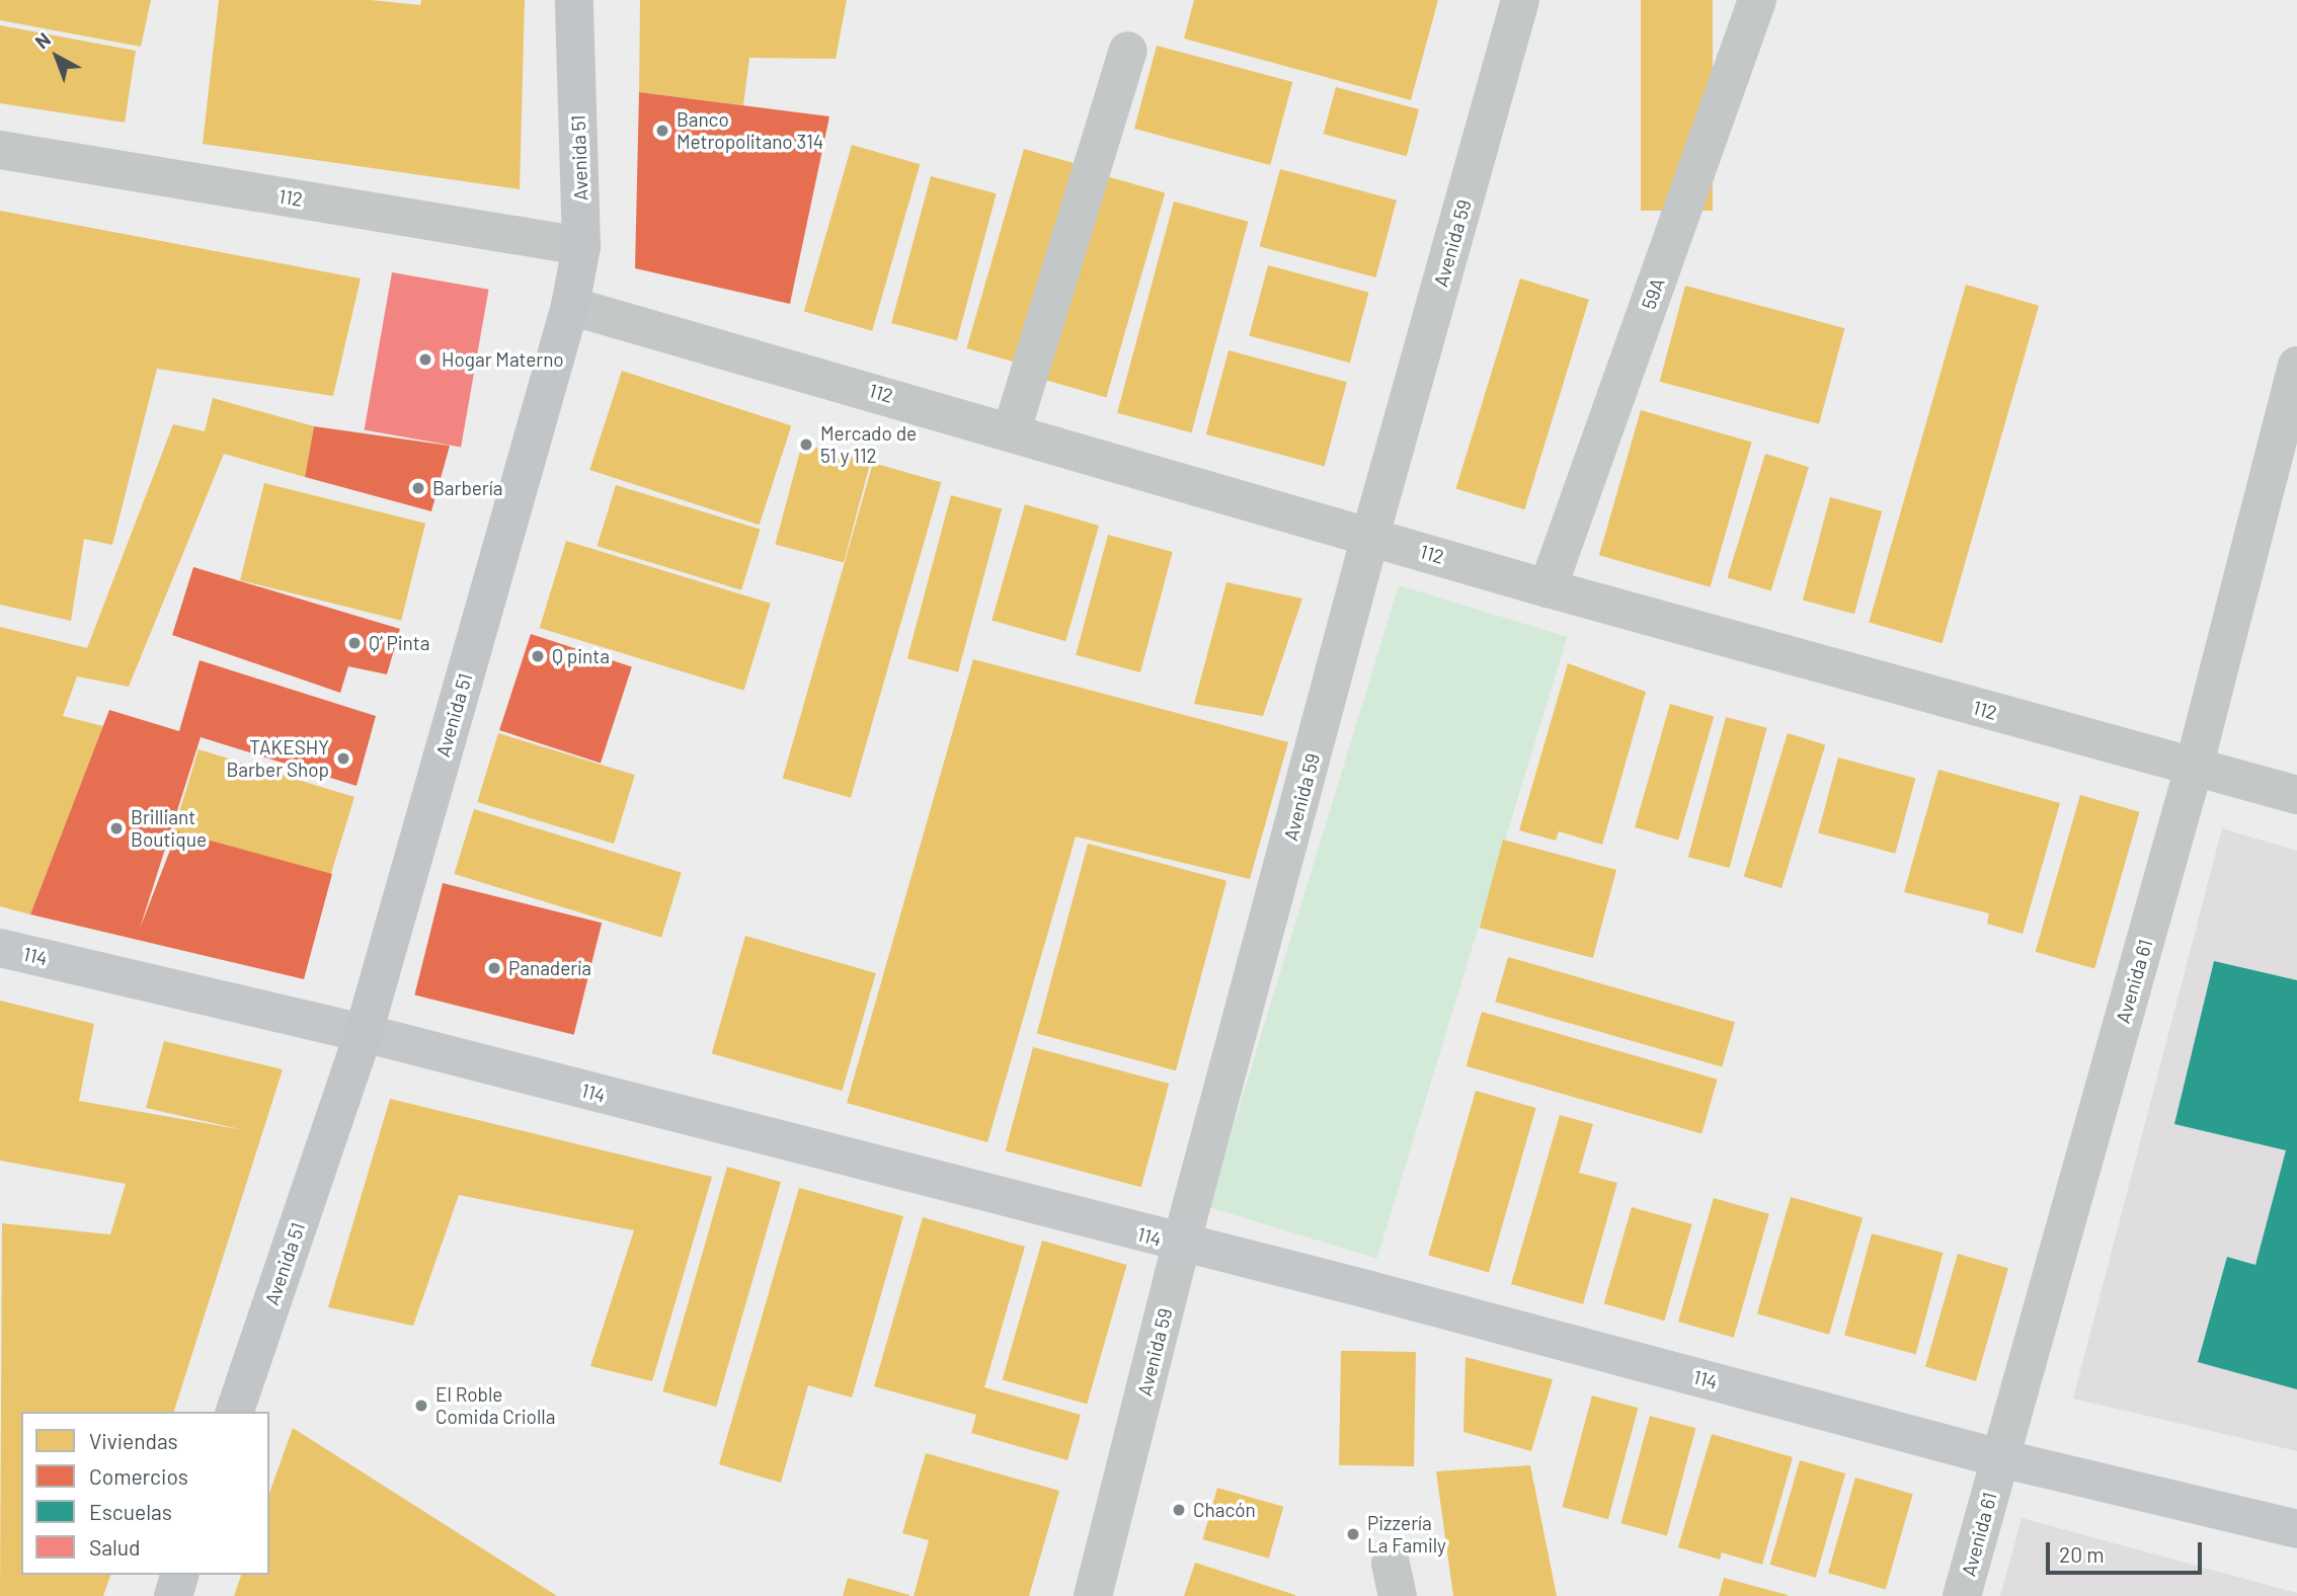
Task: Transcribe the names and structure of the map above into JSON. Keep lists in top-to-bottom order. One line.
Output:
{"streets":{"main road":["Avenida 51","114"],"street":["112","Avenida 59","59A","Avenida 61"]},"crossings":[["Avenida 51","112"],["Avenida 51","114"],["112","Avenida 59"],["112","59A"],["112","Avenida 61"],["Avenida 59","114"],["114","Avenida 61"]],"places":["Banco Metropolitano 314","Hogar Materno","Mercado de 51 y 112","Barbería","Q’ Pinta","Q pinta","TAKESHY Barber Shop","Brilliant Boutique","Panadería","El Roble Comida Criolla","Chacón","Pizzería La Family"],"legend":["Viviendas","Comercios","Escuelas","Salud"],"scale_bar":"20 m","north":"top left"}
